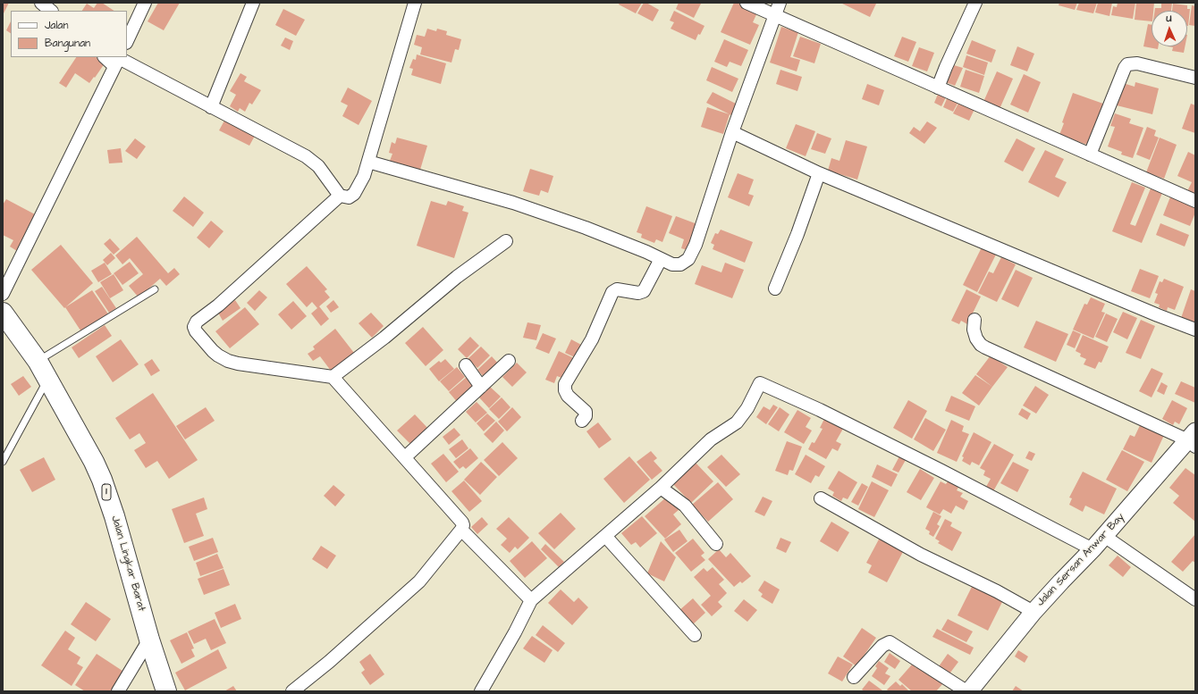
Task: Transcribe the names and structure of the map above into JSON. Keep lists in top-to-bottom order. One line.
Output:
{"streets":{"highway":["1","Jalan Lingkar Barat"],"main road":["Jalan Sersan Anwar Bay"]},"legend":["Jalan","Bangunan"],"north":"top"}
